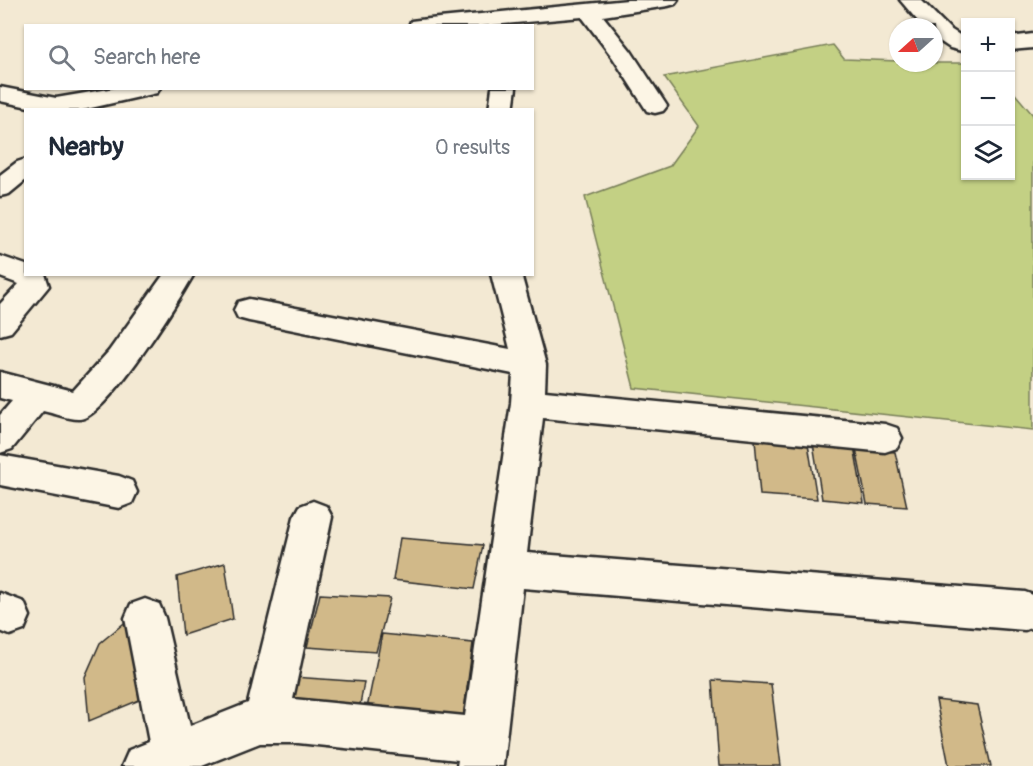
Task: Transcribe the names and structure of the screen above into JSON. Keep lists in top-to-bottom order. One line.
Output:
{"north":"left","page":{"map_buttons":["+","−"],"search":"Search here","heading":["Nearby","0 results"]}}
